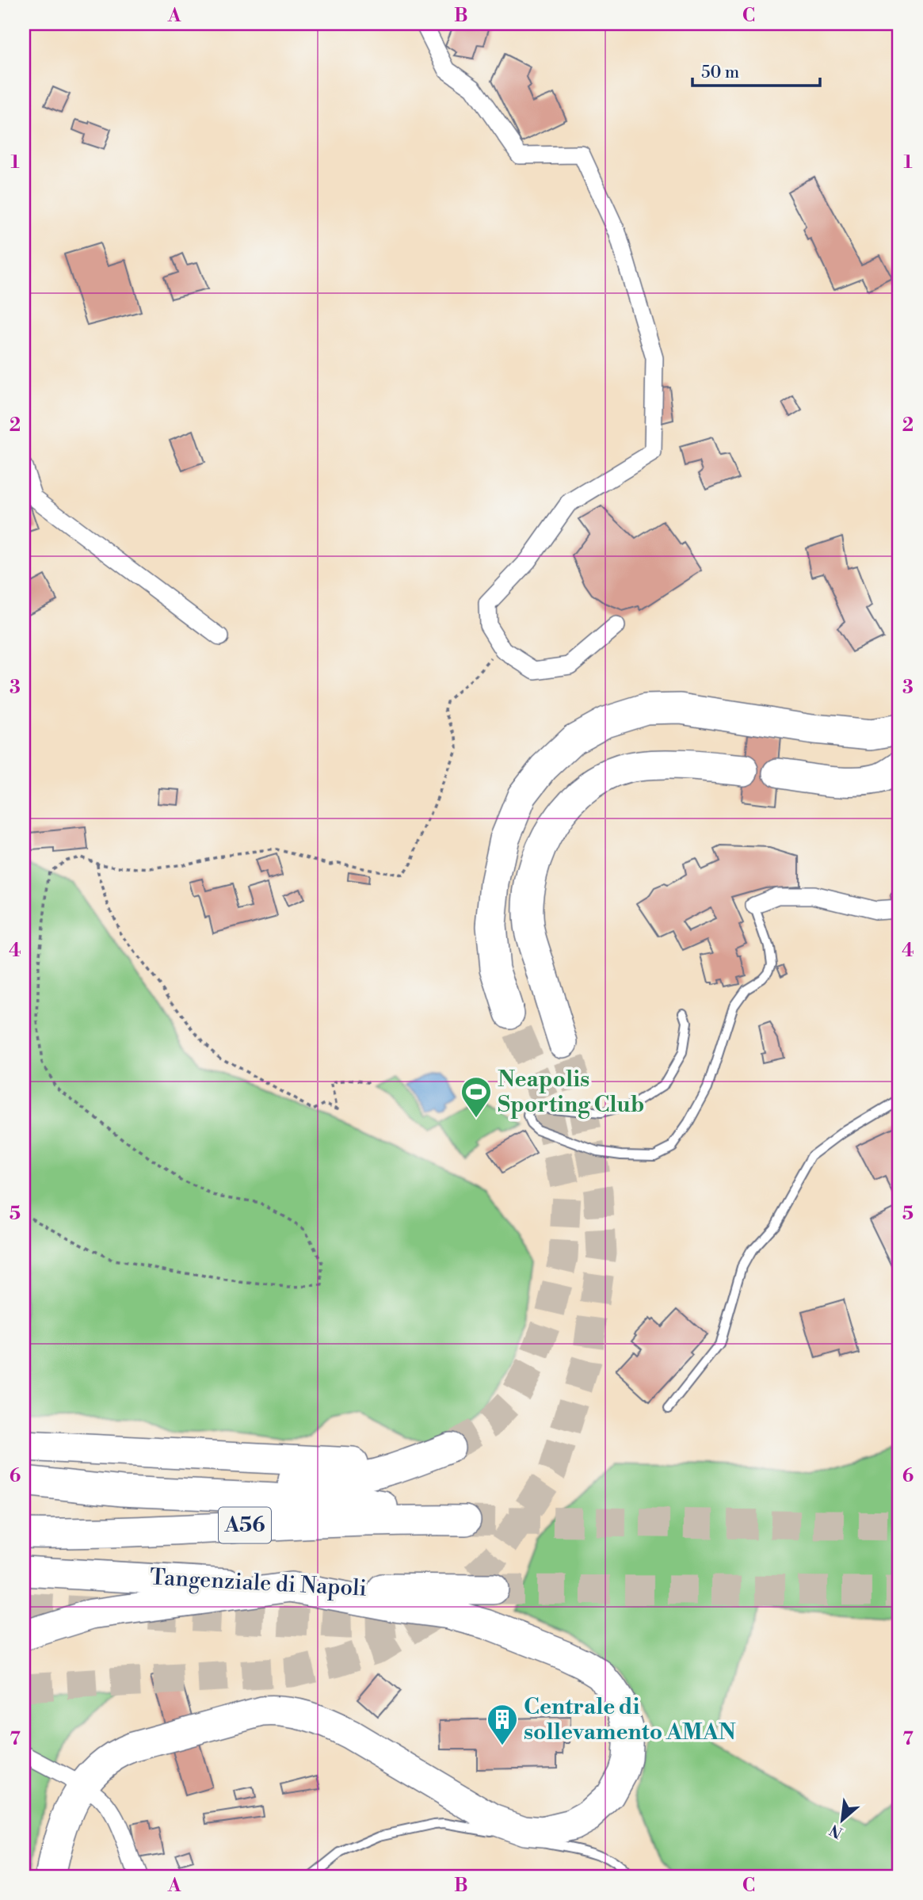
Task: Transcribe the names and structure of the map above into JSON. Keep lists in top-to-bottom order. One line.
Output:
{"streets":{"highway":["A56","Tangenziale di Napoli"]},"places":{"sports":["Neapolis Sporting Club"],"building":["Centrale di sollevamento AMAN"]},"scale_bar":"50 m","north":"bottom left","grid":{"columns":["A","B","C"],"rows":["1","2","3","4","5","6","7"]}}
